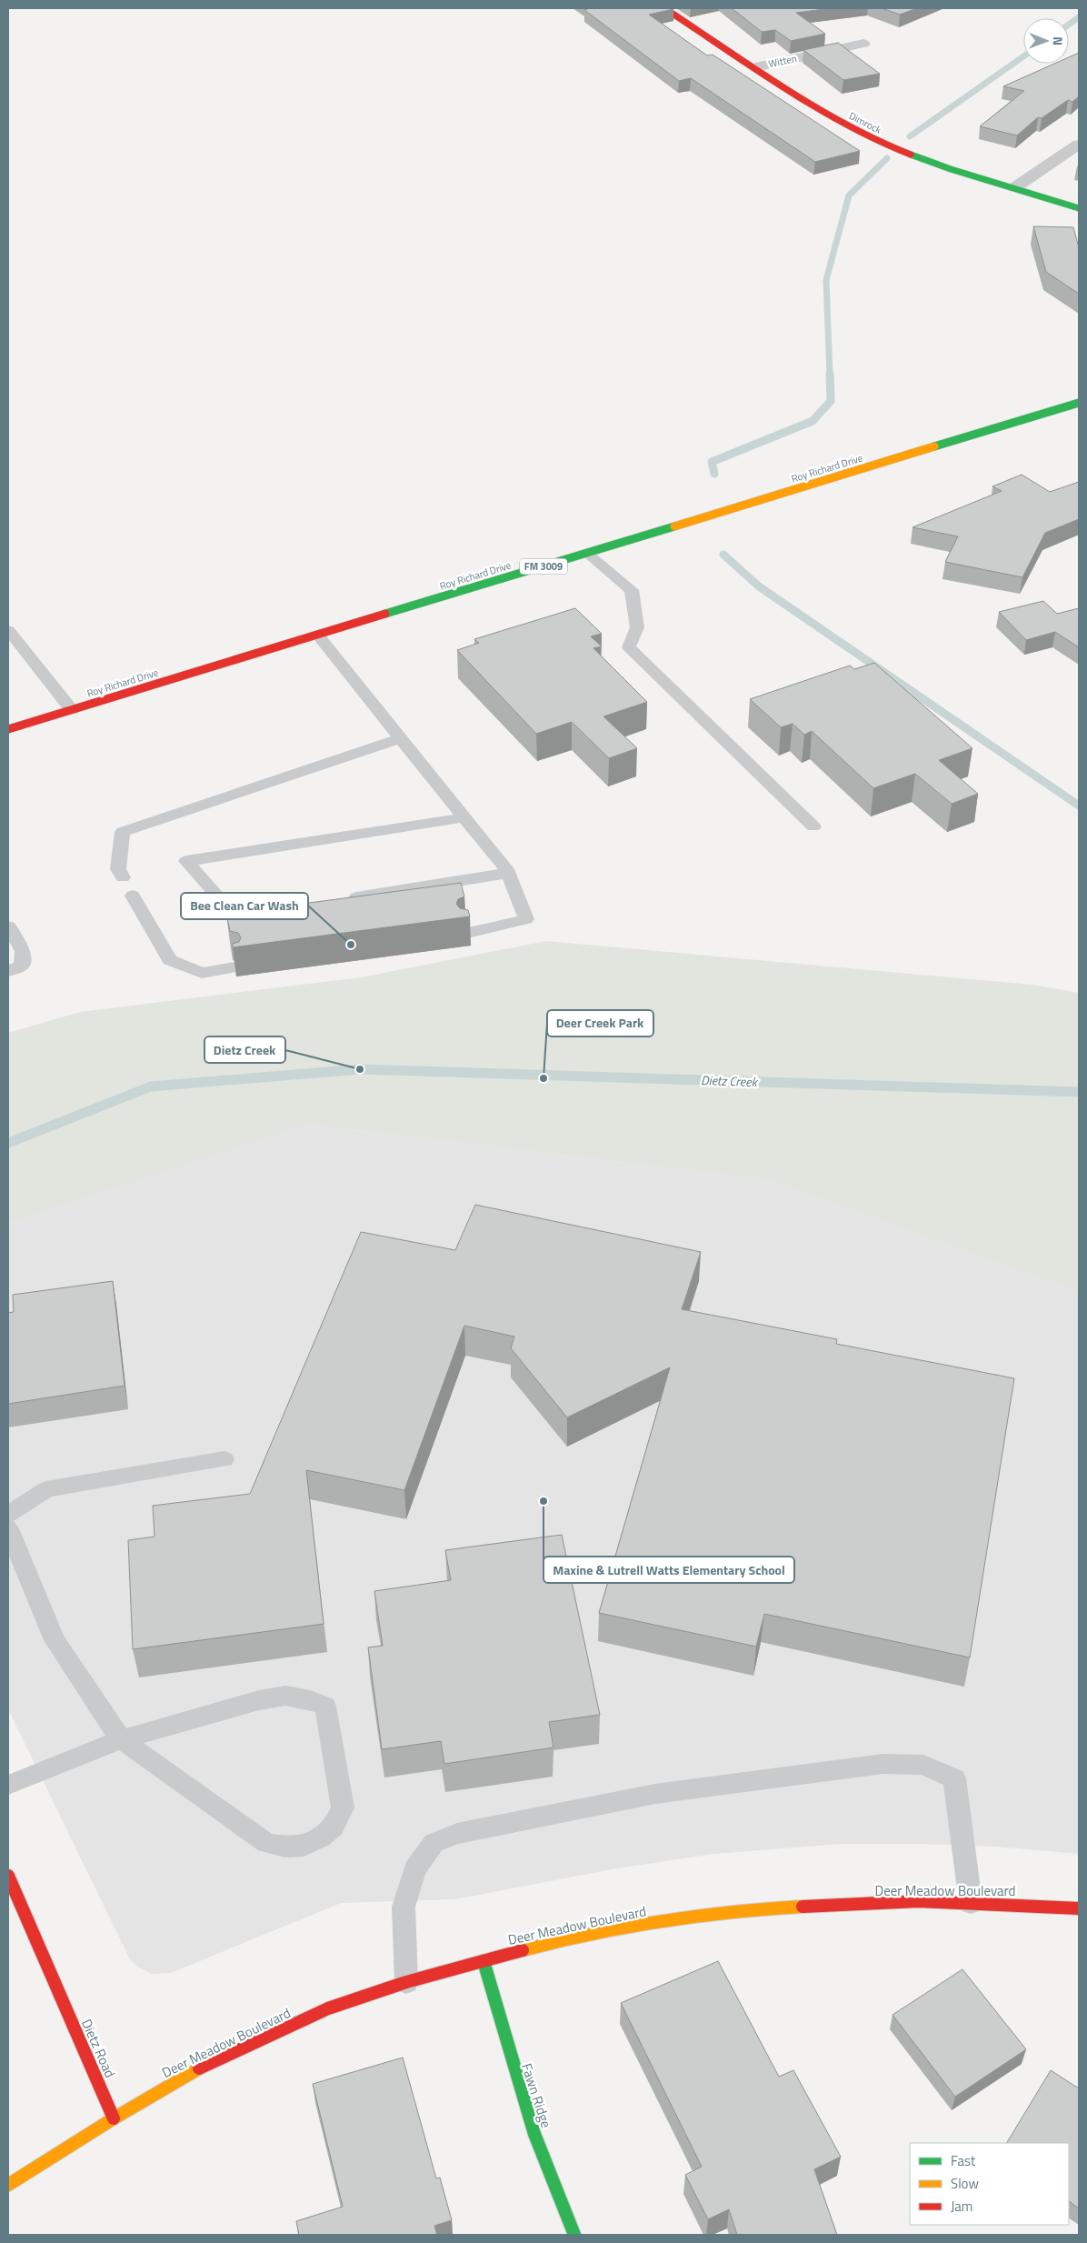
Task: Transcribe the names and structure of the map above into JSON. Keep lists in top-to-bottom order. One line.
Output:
{"streets":{"street":["Witten","Dimrock","Roy Richard Drive","FM 3009","Deer Meadow Boulevard","Dietz Road","Fawn Ridge"]},"crossings":[["Witten","Dimrock"],["Deer Meadow Boulevard","Dietz Road"],["Deer Meadow Boulevard","Fawn Ridge"]],"water":["Dietz Creek"],"places":["Bee Clean Car Wash","Dietz Creek","Deer Creek Park","Maxine & Lutrell Watts Elementary School"],"legend":["Fast","Slow","Jam"],"north":"right"}
